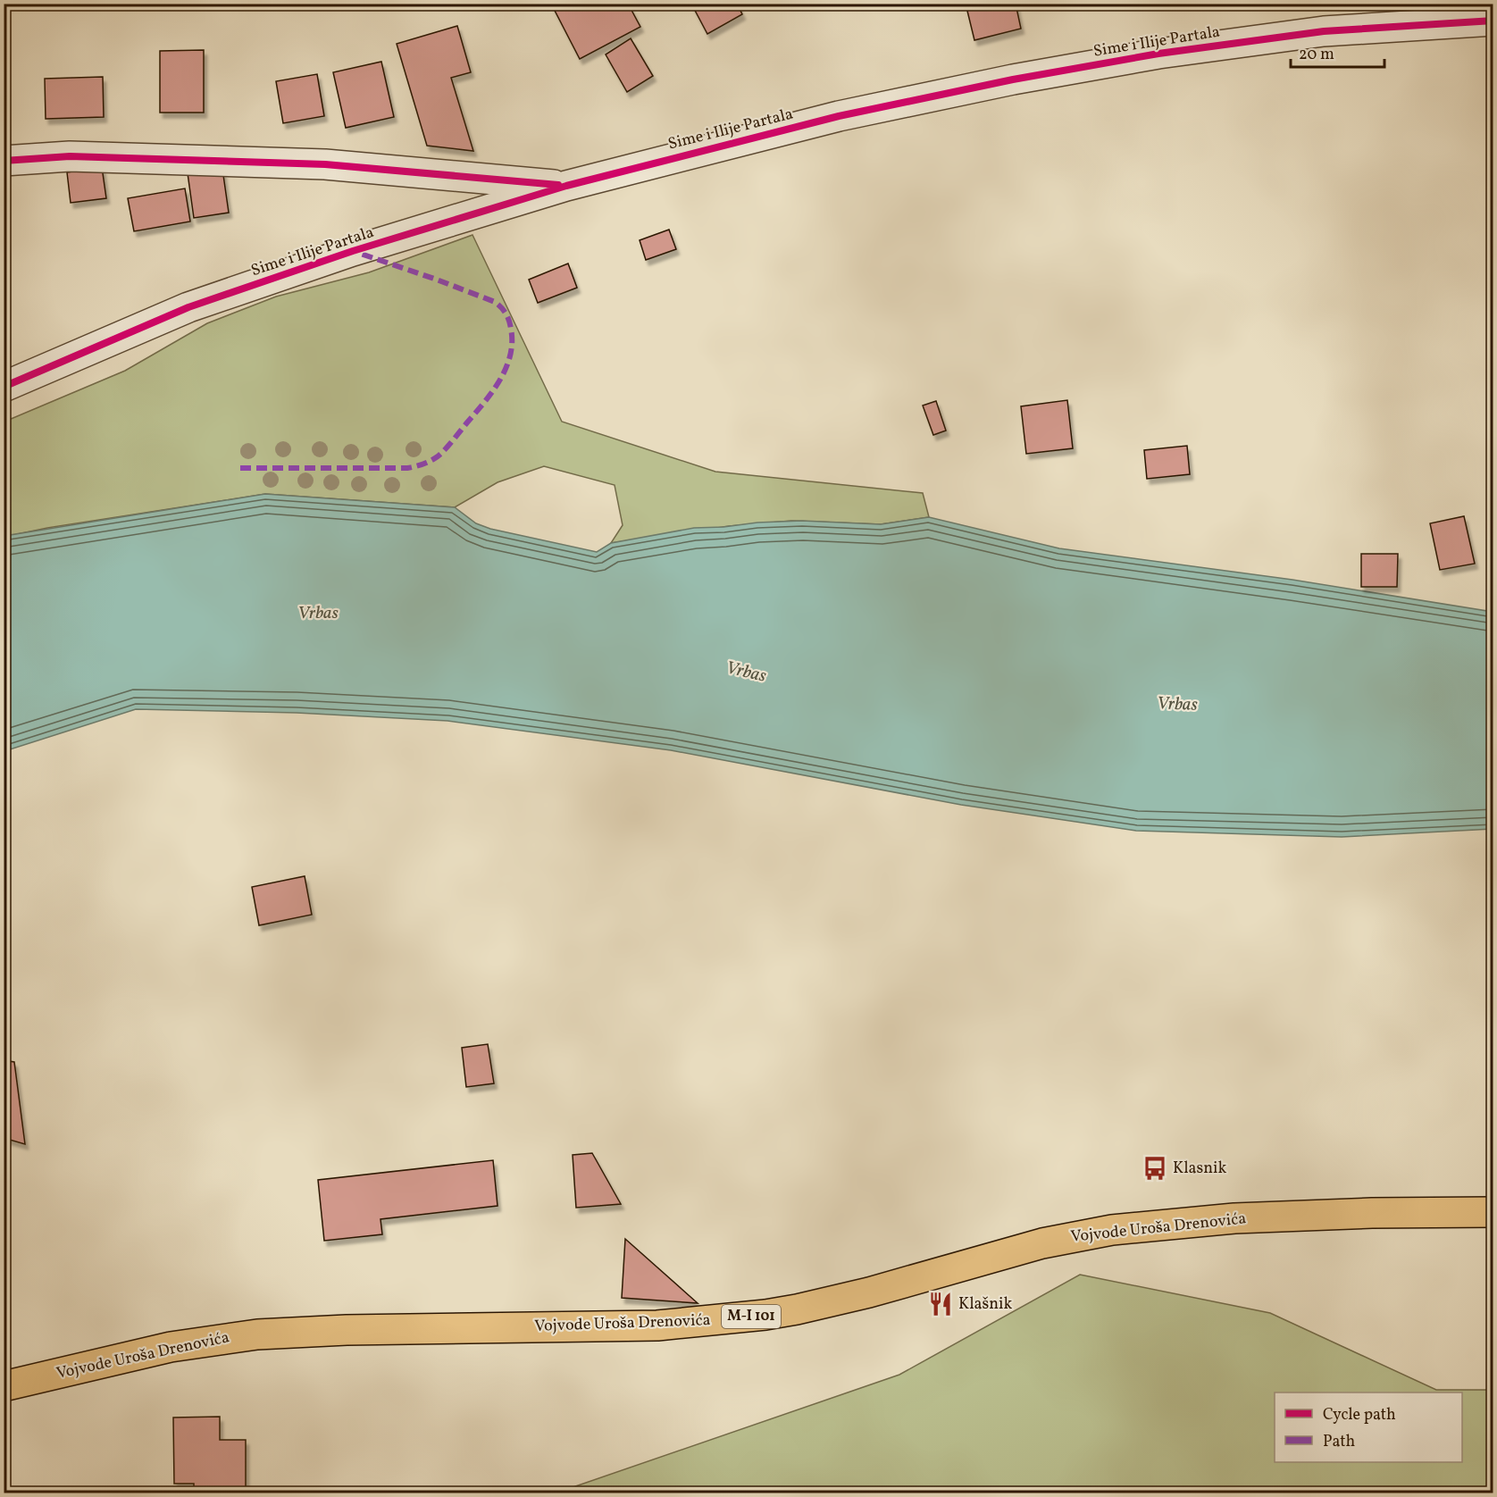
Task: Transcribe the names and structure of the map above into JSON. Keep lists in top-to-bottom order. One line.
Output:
{"streets":{"main road":["Vojvode Uroša Drenovića","M-I 101"],"street":["Sime i Ilije Partala"]},"water":["Vrbas"],"places":{"bus stop":["Klasnik"],"restaurant":["Klašnik"]},"legend":["Cycle path","Path"],"scale_bar":"20 m"}
